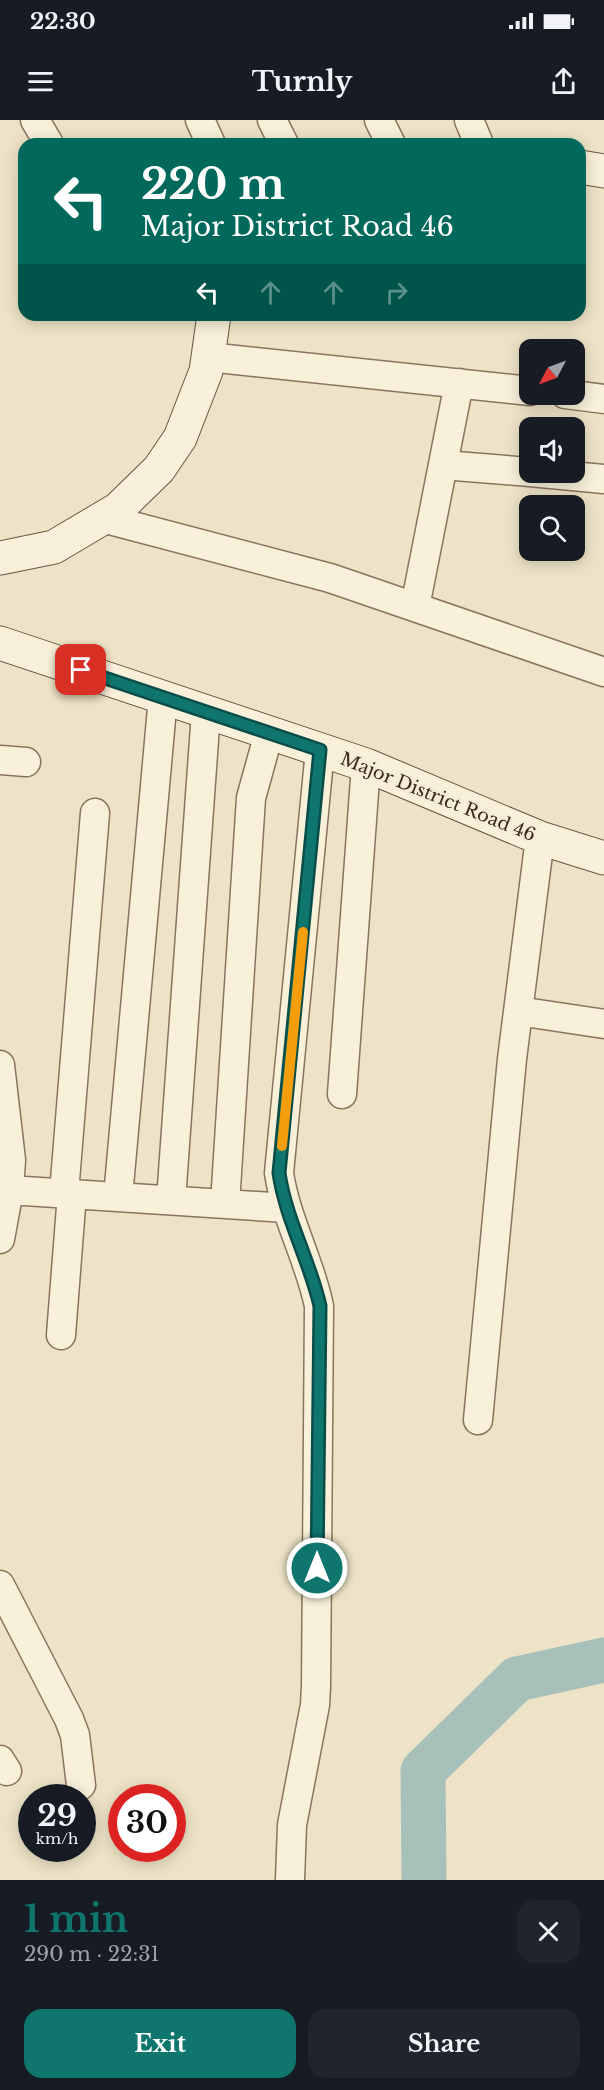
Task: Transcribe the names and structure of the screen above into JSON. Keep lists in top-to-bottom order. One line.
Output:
{"streets":{"main road":["Major District Road 46"]},"north":"bottom left","page":{"status":"22:30","header":"Turnly","turn":["220 m","Major District Road 46"],"speed":"29 km/h","limit":"30","heading":["1 min","290 m · 22:31"],"buttons":["Exit","Share"]}}
